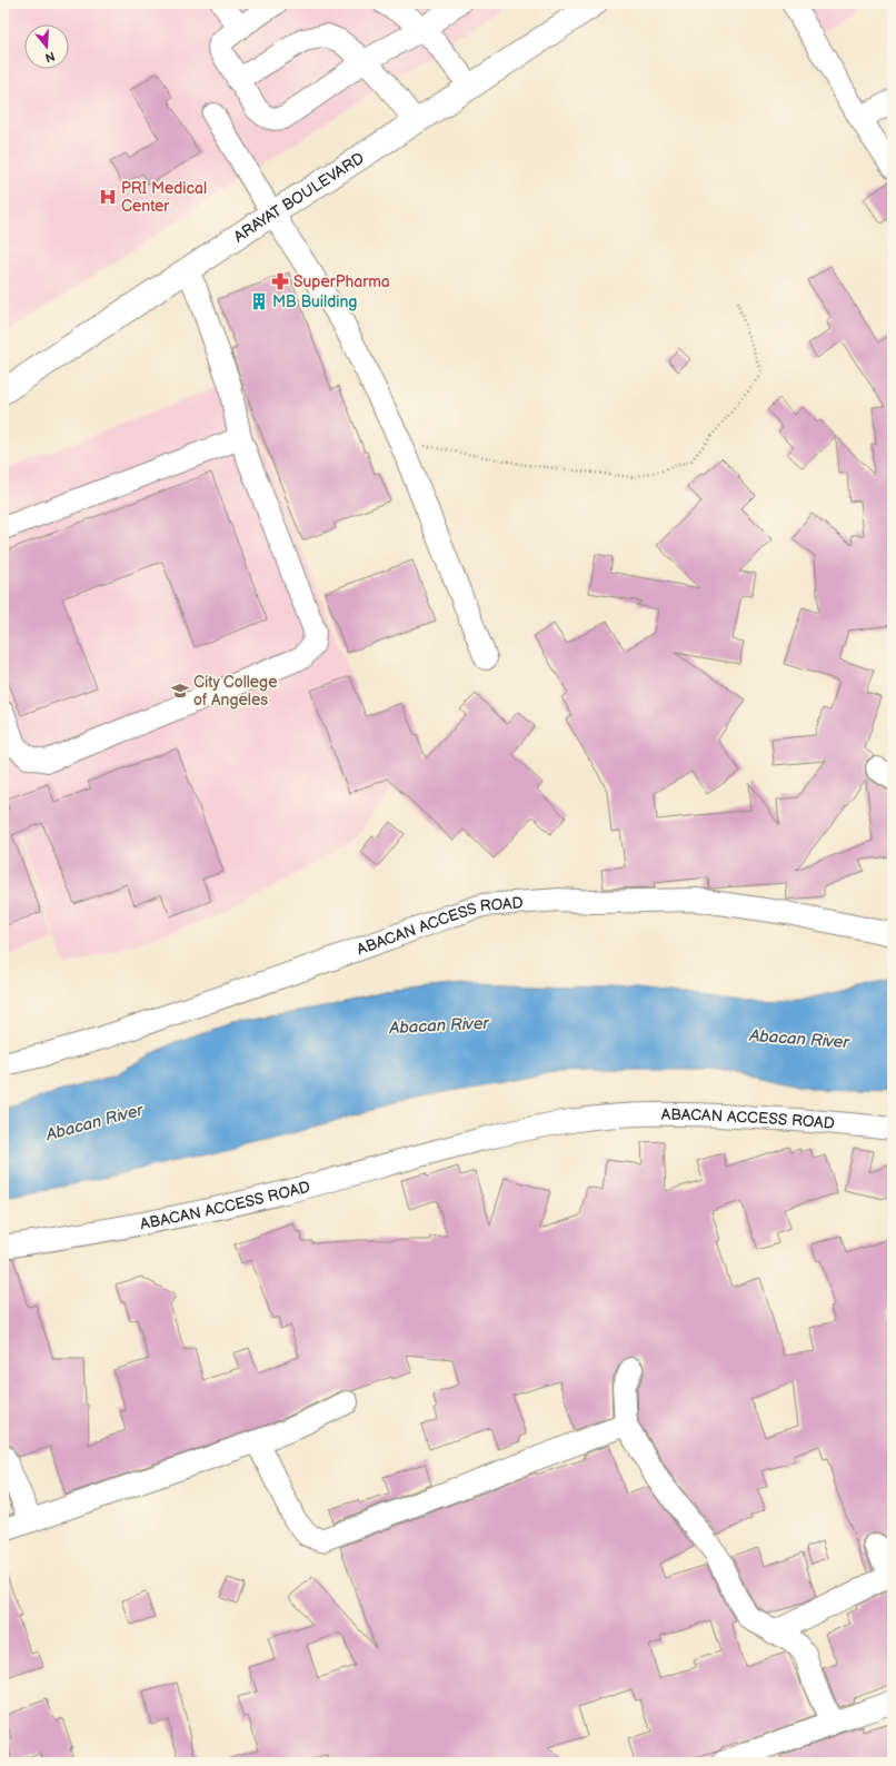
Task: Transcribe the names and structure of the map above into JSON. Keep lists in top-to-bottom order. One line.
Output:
{"streets":{"main road":["ARAYAT BOULEVARD"],"street":["ABACAN ACCESS ROAD"]},"water":["Abacan River"],"places":{"hospital":["PRI Medical Center"],"pharmacy":["SuperPharma"],"building":["MB Building"],"school or university":["City College of Angeles"]},"north":"bottom"}
